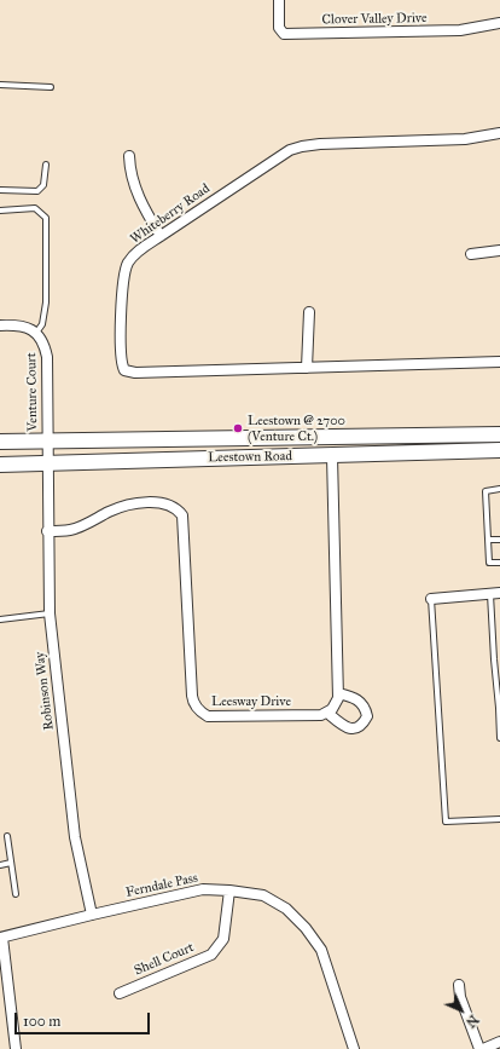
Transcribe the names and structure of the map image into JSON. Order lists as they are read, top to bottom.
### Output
{
  "streets": {
    "main road": ["Leestown Road"],
    "street": [
      "Clover Valley Drive",
      "Whiteberry Road",
      "Venture Court",
      "Robinson Way",
      "Leesway Drive",
      "Ferndale Pass",
      "Shell Court"
    ]
  },
  "crossings": [
    ["Venture Court", "Leestown Road"],
    ["Venture Court", "Robinson Way"],
    ["Leestown Road", "Robinson Way"],
    ["Robinson Way", "Leesway Drive"],
    ["Robinson Way", "Ferndale Pass"],
    ["Ferndale Pass", "Shell Court"]
  ],
  "places": ["Leestown @ 2700 (Venture Ct.)"],
  "scale_bar": "100 m",
  "north": "bottom right"
}
